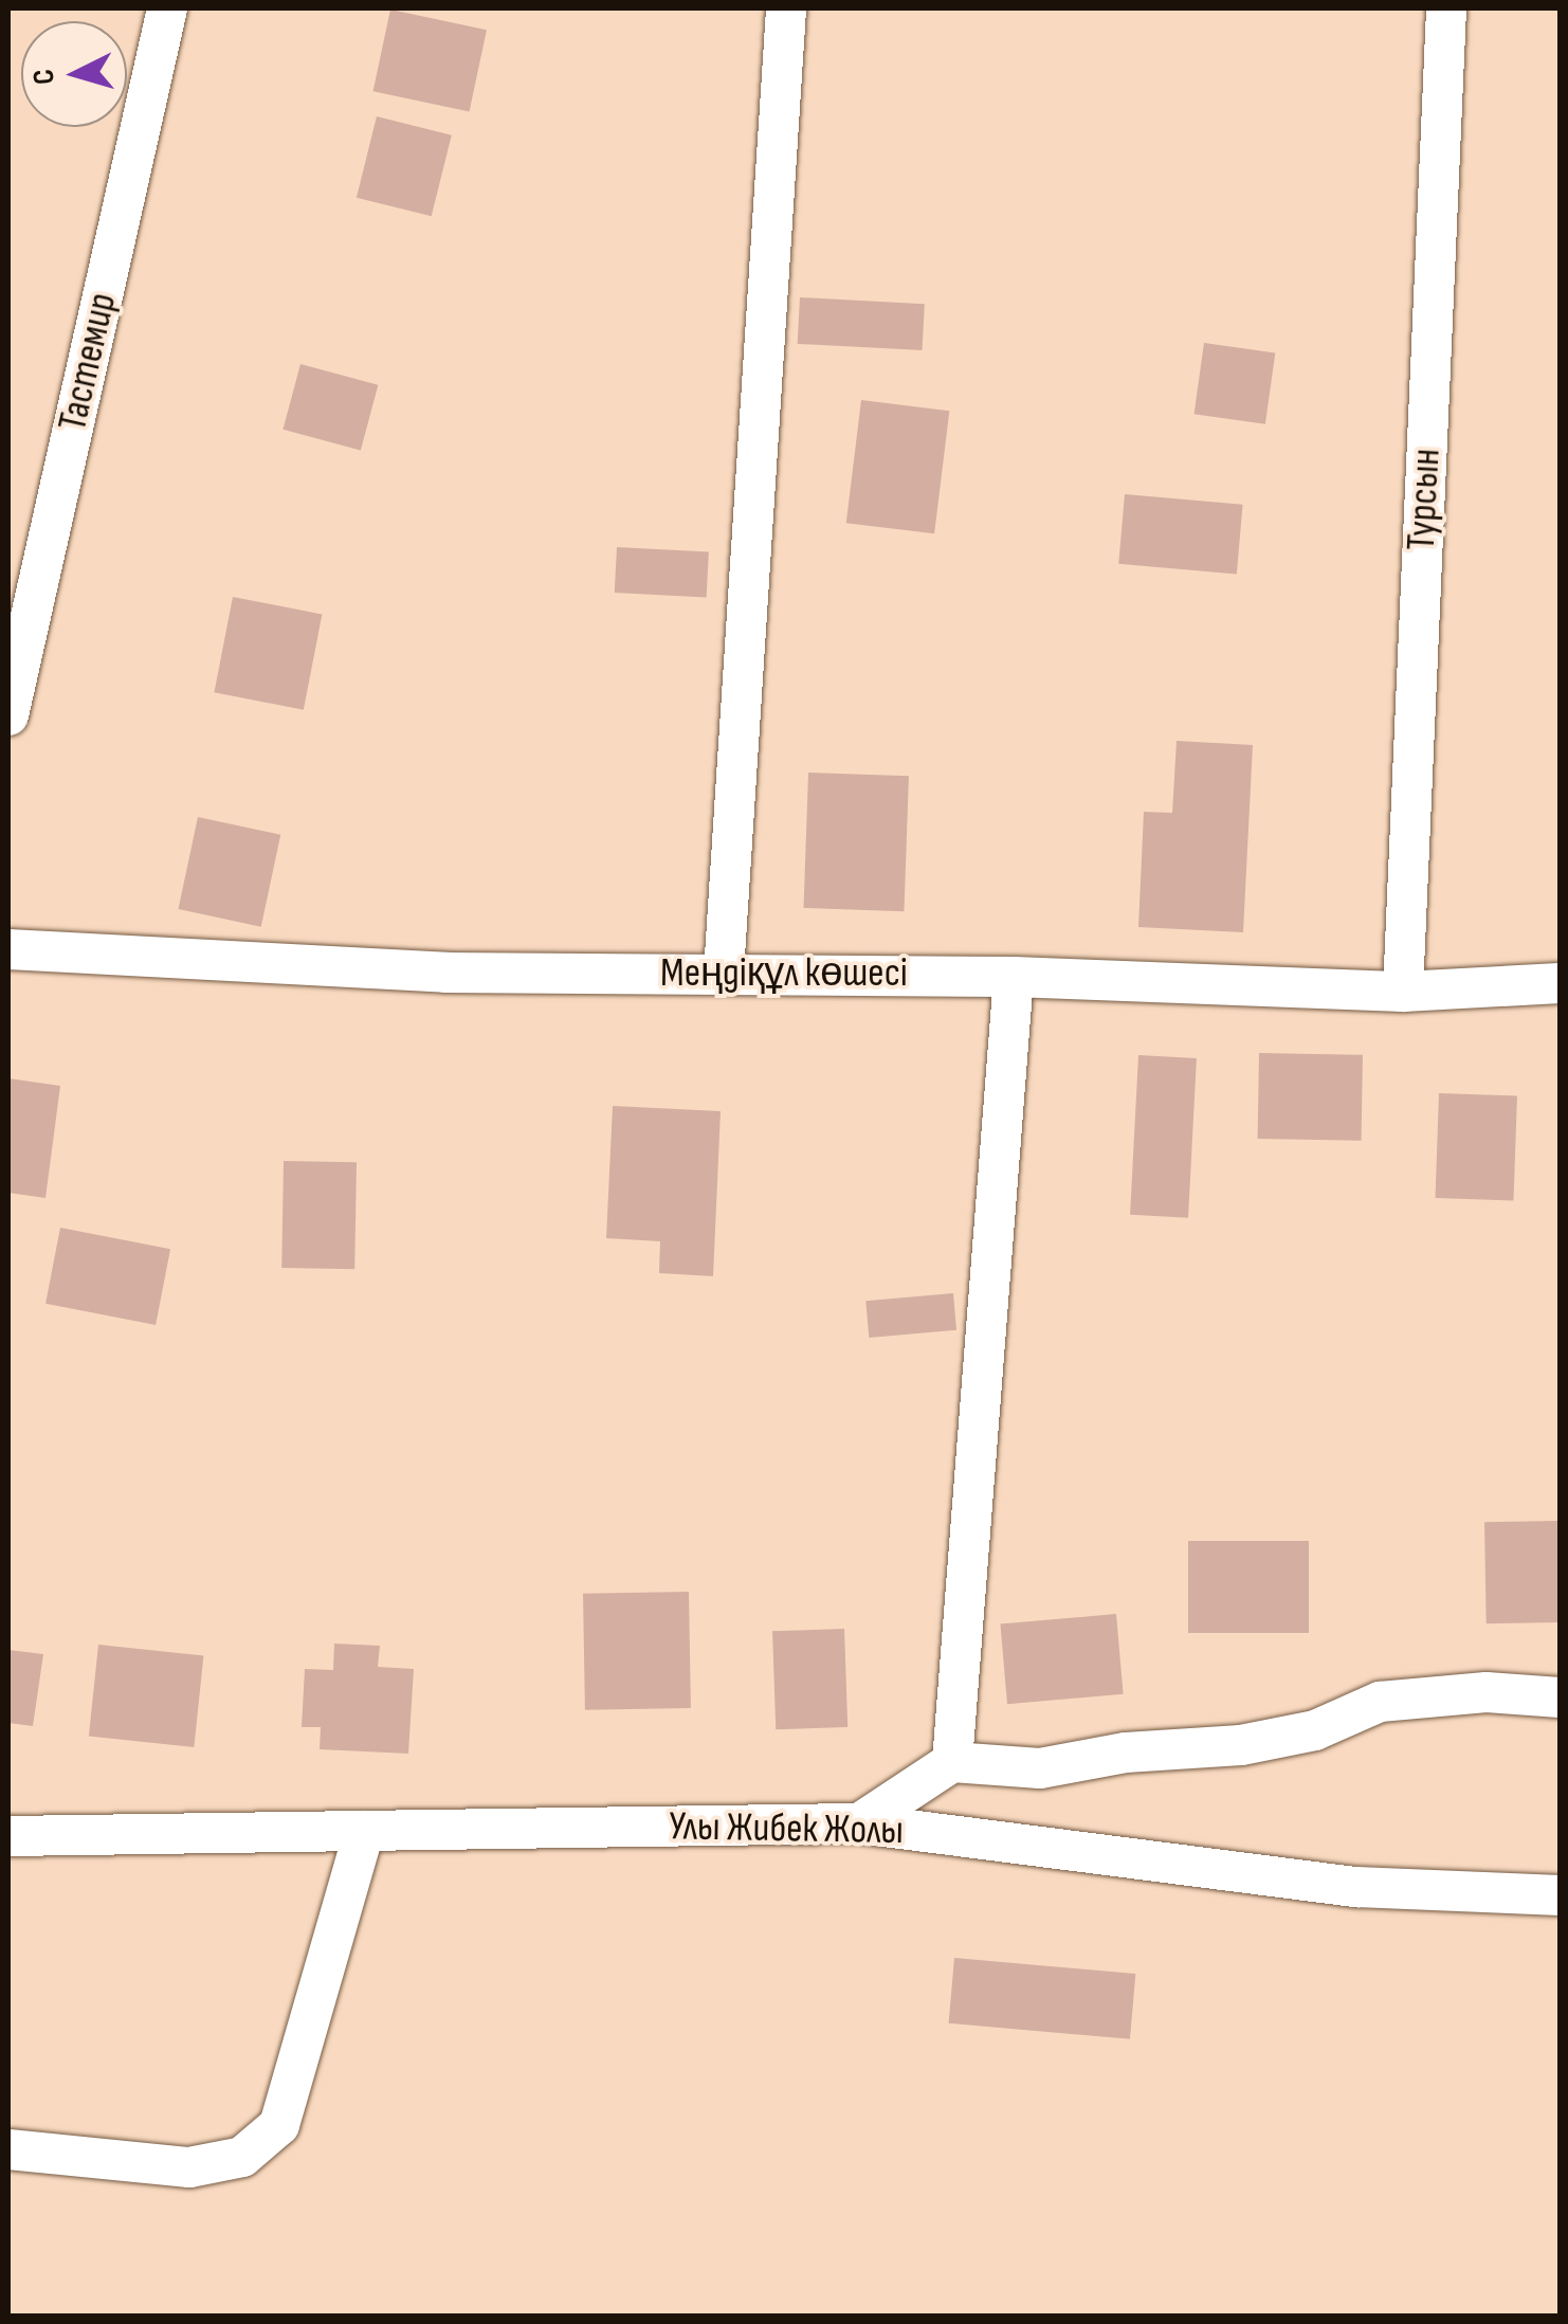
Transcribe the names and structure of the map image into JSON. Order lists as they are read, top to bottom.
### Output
{
  "streets": {
    "street": [
      "Тастемир",
      "Турсын",
      "Меңдіқұл көшесі",
      "Улы Жибек Жолы"
    ]
  },
  "crossings": [
    ["Турсын", "Меңдіқұл көшесі"]
  ],
  "north": "left"
}
